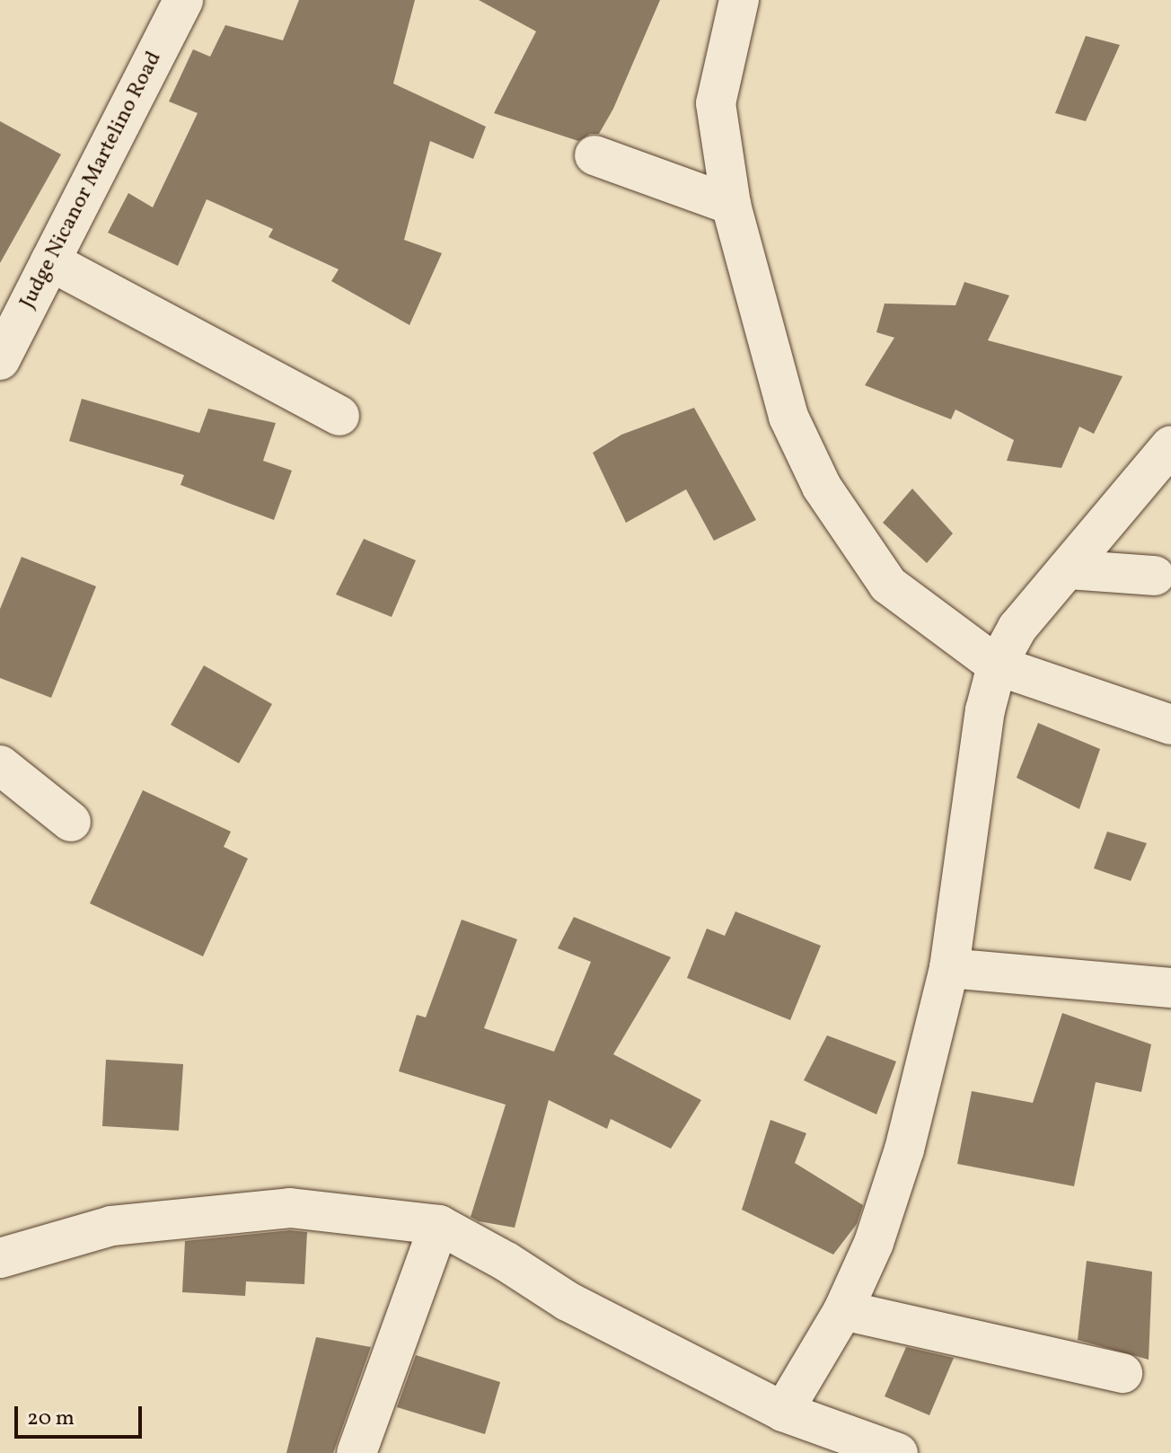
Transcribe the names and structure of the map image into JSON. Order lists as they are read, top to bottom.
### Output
{
  "streets": {
    "street": ["Judge Nicanor Martelino Road"]
  },
  "scale_bar": "20 m"
}
